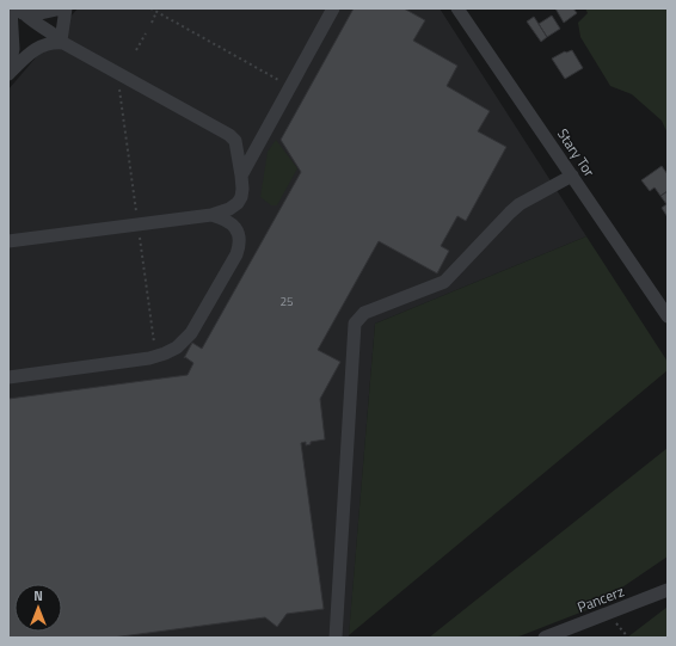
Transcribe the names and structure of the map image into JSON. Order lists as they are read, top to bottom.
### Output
{
  "streets": {
    "street": ["Stary Tor", "Pancerz"]
  },
  "house_numbers": ["25"],
  "north": "top"
}
